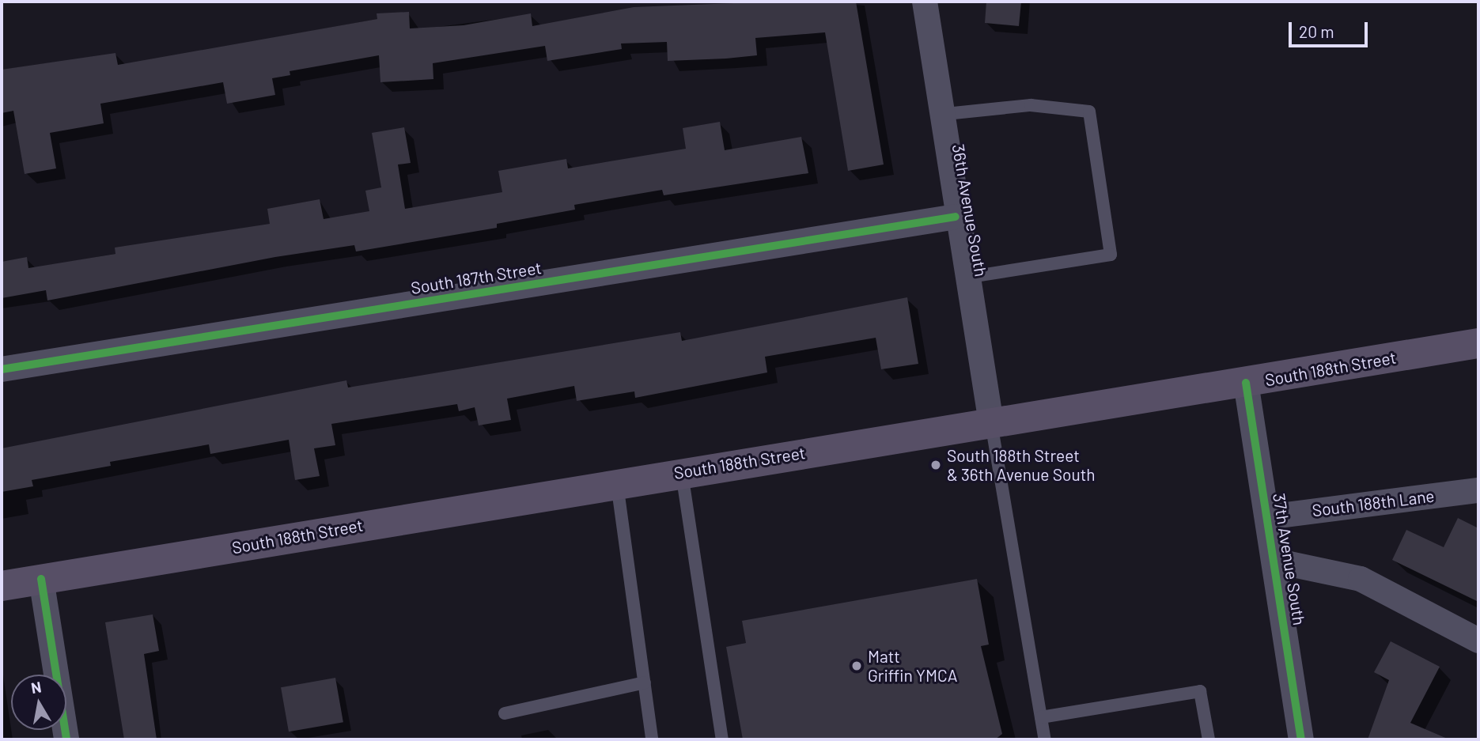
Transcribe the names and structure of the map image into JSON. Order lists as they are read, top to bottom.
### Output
{
  "streets": {
    "main road": ["South 188th Street"],
    "street": [
      "36th Avenue South",
      "South 187th Street",
      "South 188th Lane",
      "37th Avenue South"
    ]
  },
  "crossings": [
    ["36th Avenue South", "South 187th Street"],
    ["36th Avenue South", "South 188th Street"],
    ["South 188th Street", "37th Avenue South"],
    ["South 188th Lane", "37th Avenue South"]
  ],
  "places": ["South 188th Street & 36th Avenue South", "Matt Griffin YMCA"],
  "scale_bar": "20 m",
  "north": "top"
}
